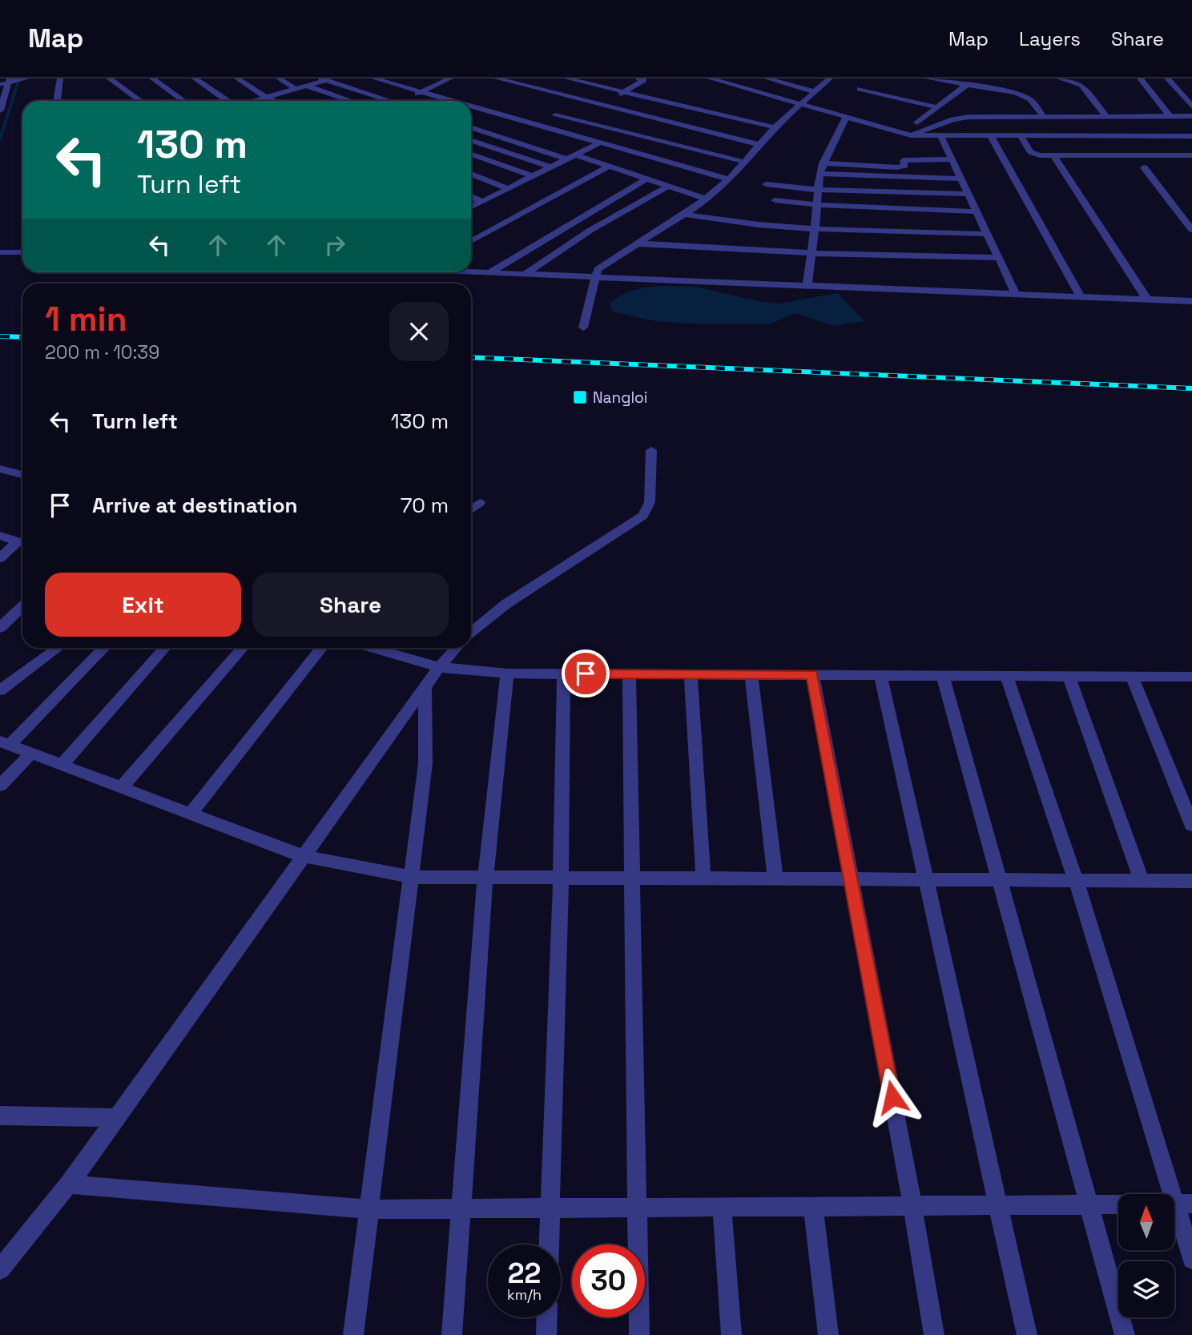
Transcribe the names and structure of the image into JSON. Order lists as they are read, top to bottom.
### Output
{
  "places": {
    "transit": ["Nangloi"]
  },
  "north": "top",
  "page": {
    "header": "Map",
    "nav": ["Map", "Layers", "Share"],
    "turn": ["130 m", "Turn left"],
    "heading": ["1 min", "200 m · 10:39"],
    "list": [
      {
        "name": "Turn left",
        "value": "130 m"
      },
      {
        "name": "Arrive at destination",
        "value": "70 m"
      }
    ],
    "buttons": ["Exit", "Share"],
    "speed": "22 km/h",
    "limit": "30"
  }
}
